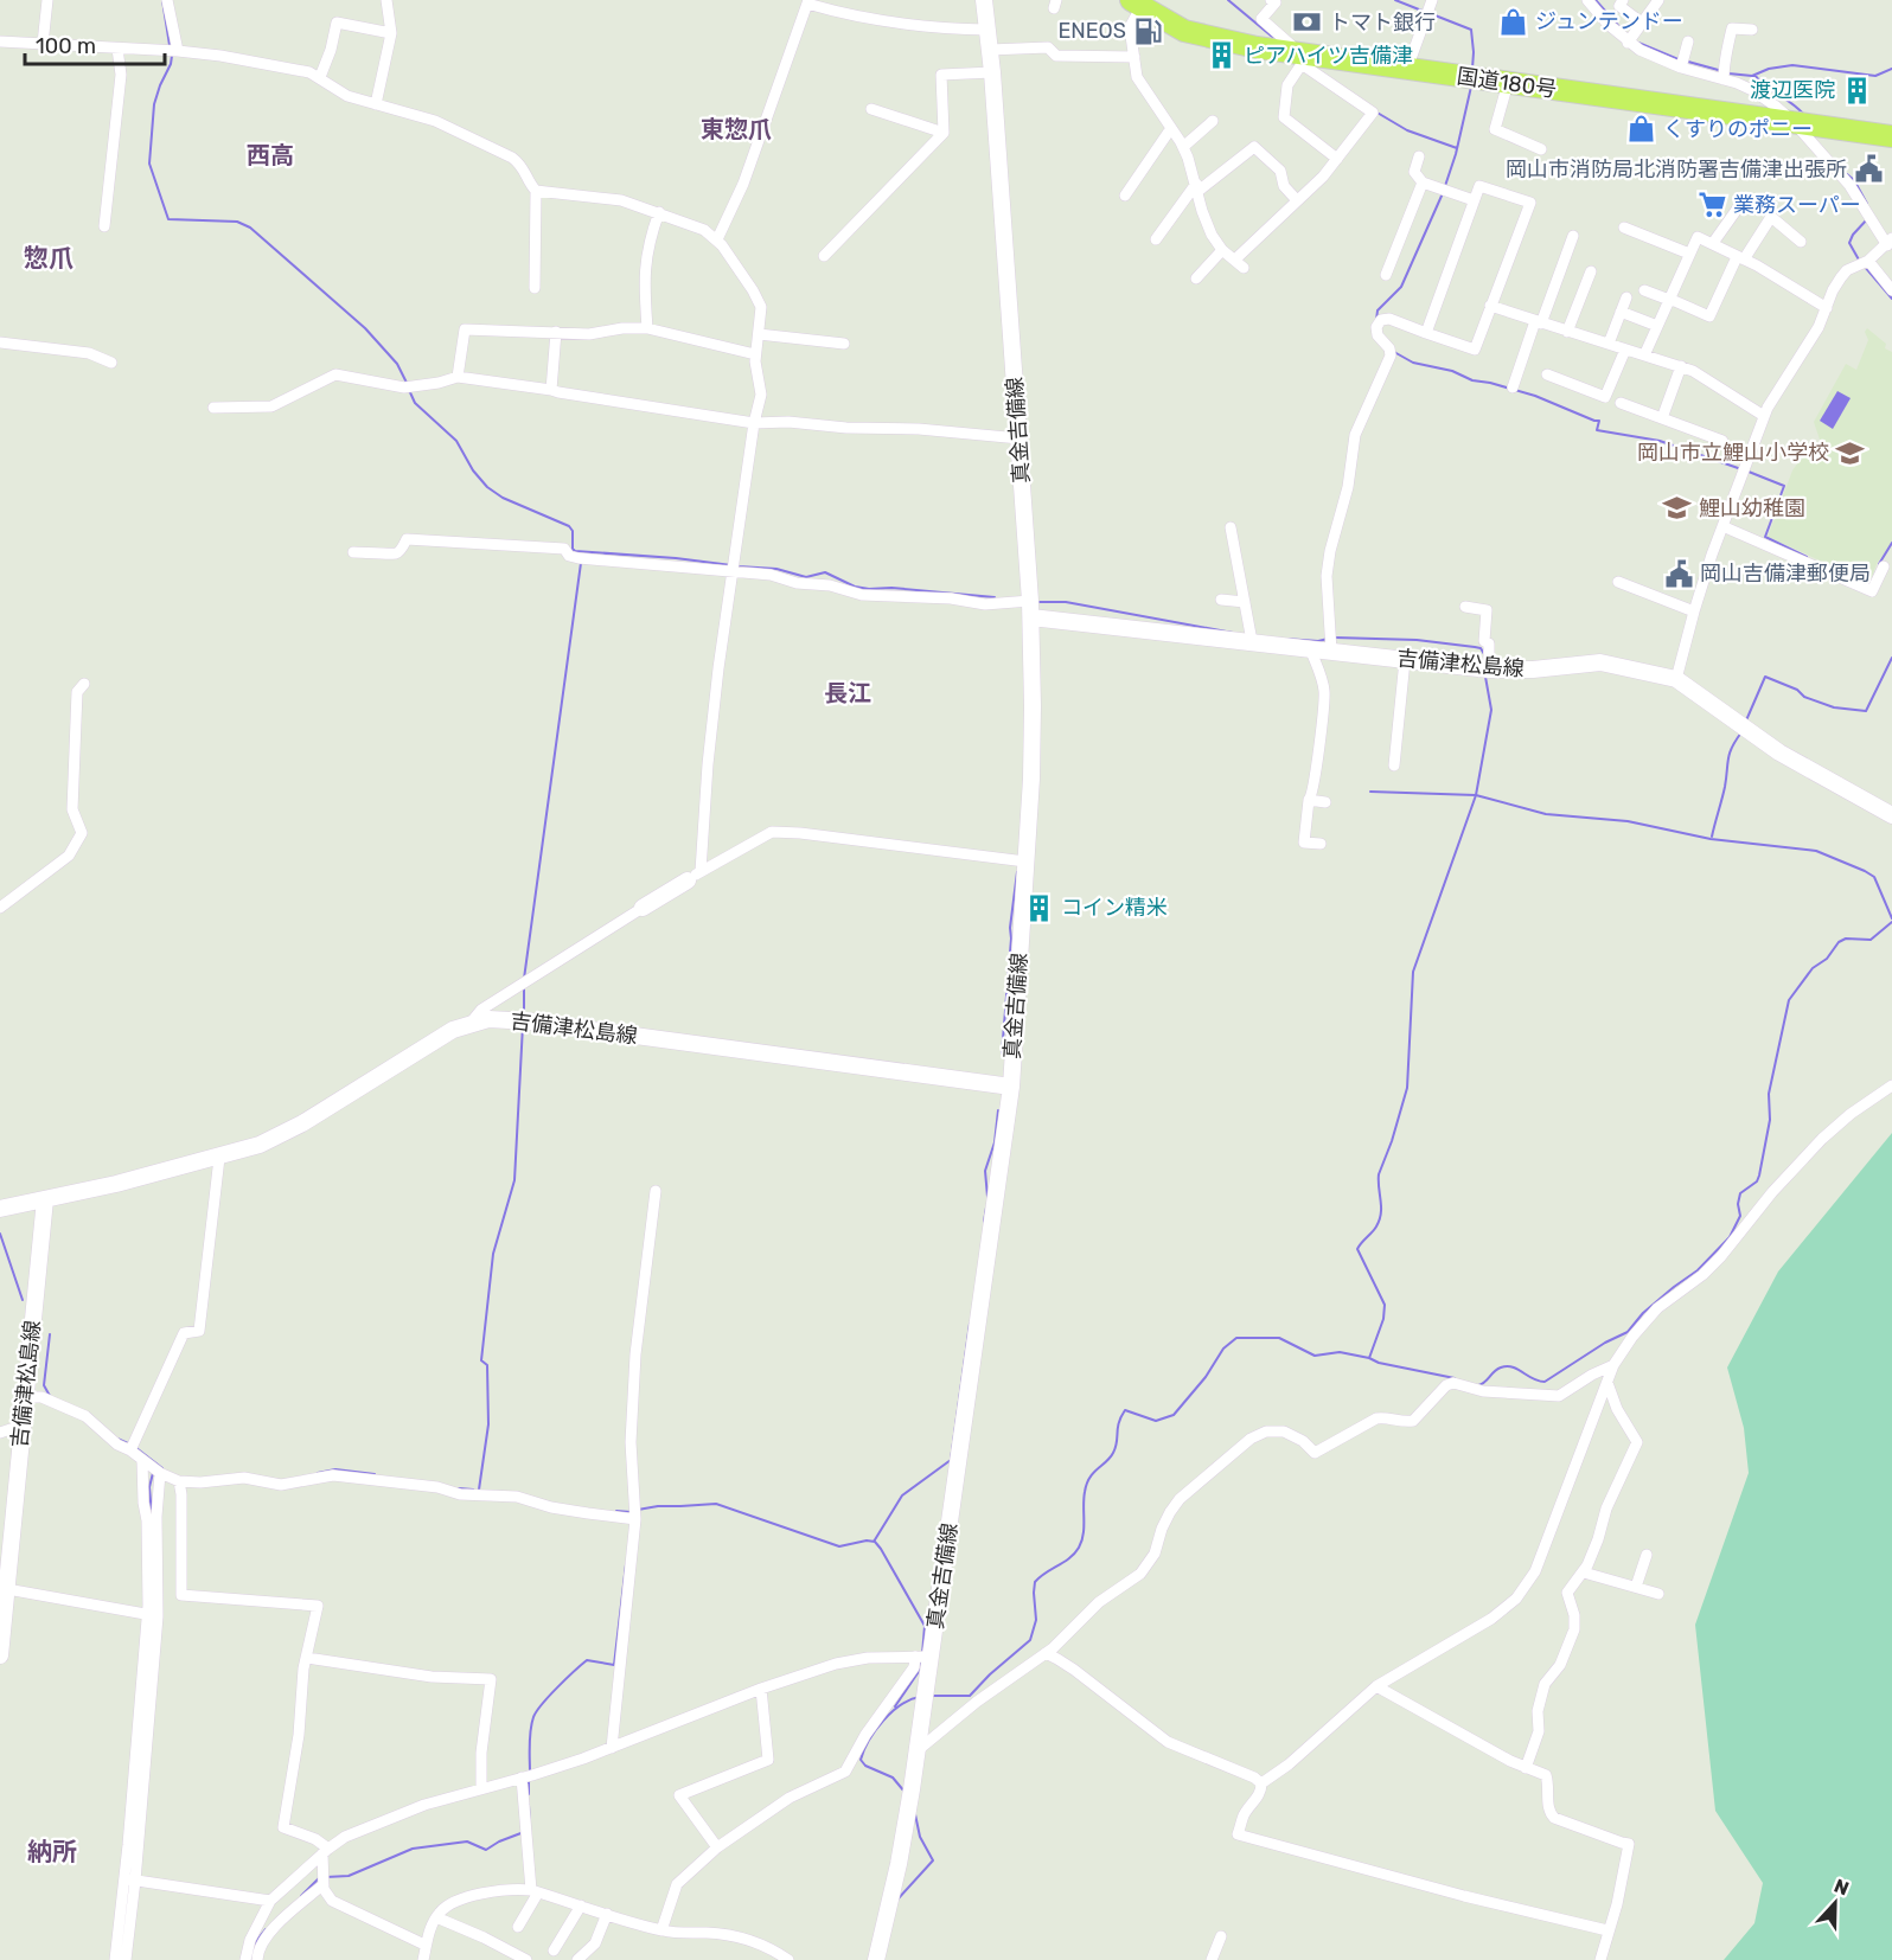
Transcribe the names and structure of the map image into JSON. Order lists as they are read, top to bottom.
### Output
{
  "streets": {
    "highway": ["国道180号"],
    "main road": ["真金吉備線", "吉備津松島線"]
  },
  "crossings": [
    ["真金吉備線", "吉備津松島線"]
  ],
  "districts": [
    "東惣爪",
    "西高",
    "惣爪",
    "長江",
    "納所"
  ],
  "places": {
    "shop": ["ジュンテンドー", "くすりのポニー"],
    "bank": ["トマト銀行"],
    "fuel station": ["ENEOS"],
    "building": ["ピアハイツ吉備津", "渡辺医院", "コイン精米"],
    "public building": ["岡山市消防局北消防署吉備津出張所", "岡山吉備津郵便局"],
    "supermarket": ["業務スーパー"],
    "school or university": ["岡山市立鯉山小学校", "鯉山幼稚園"]
  },
  "scale_bar": "100 m",
  "north": "top"
}
